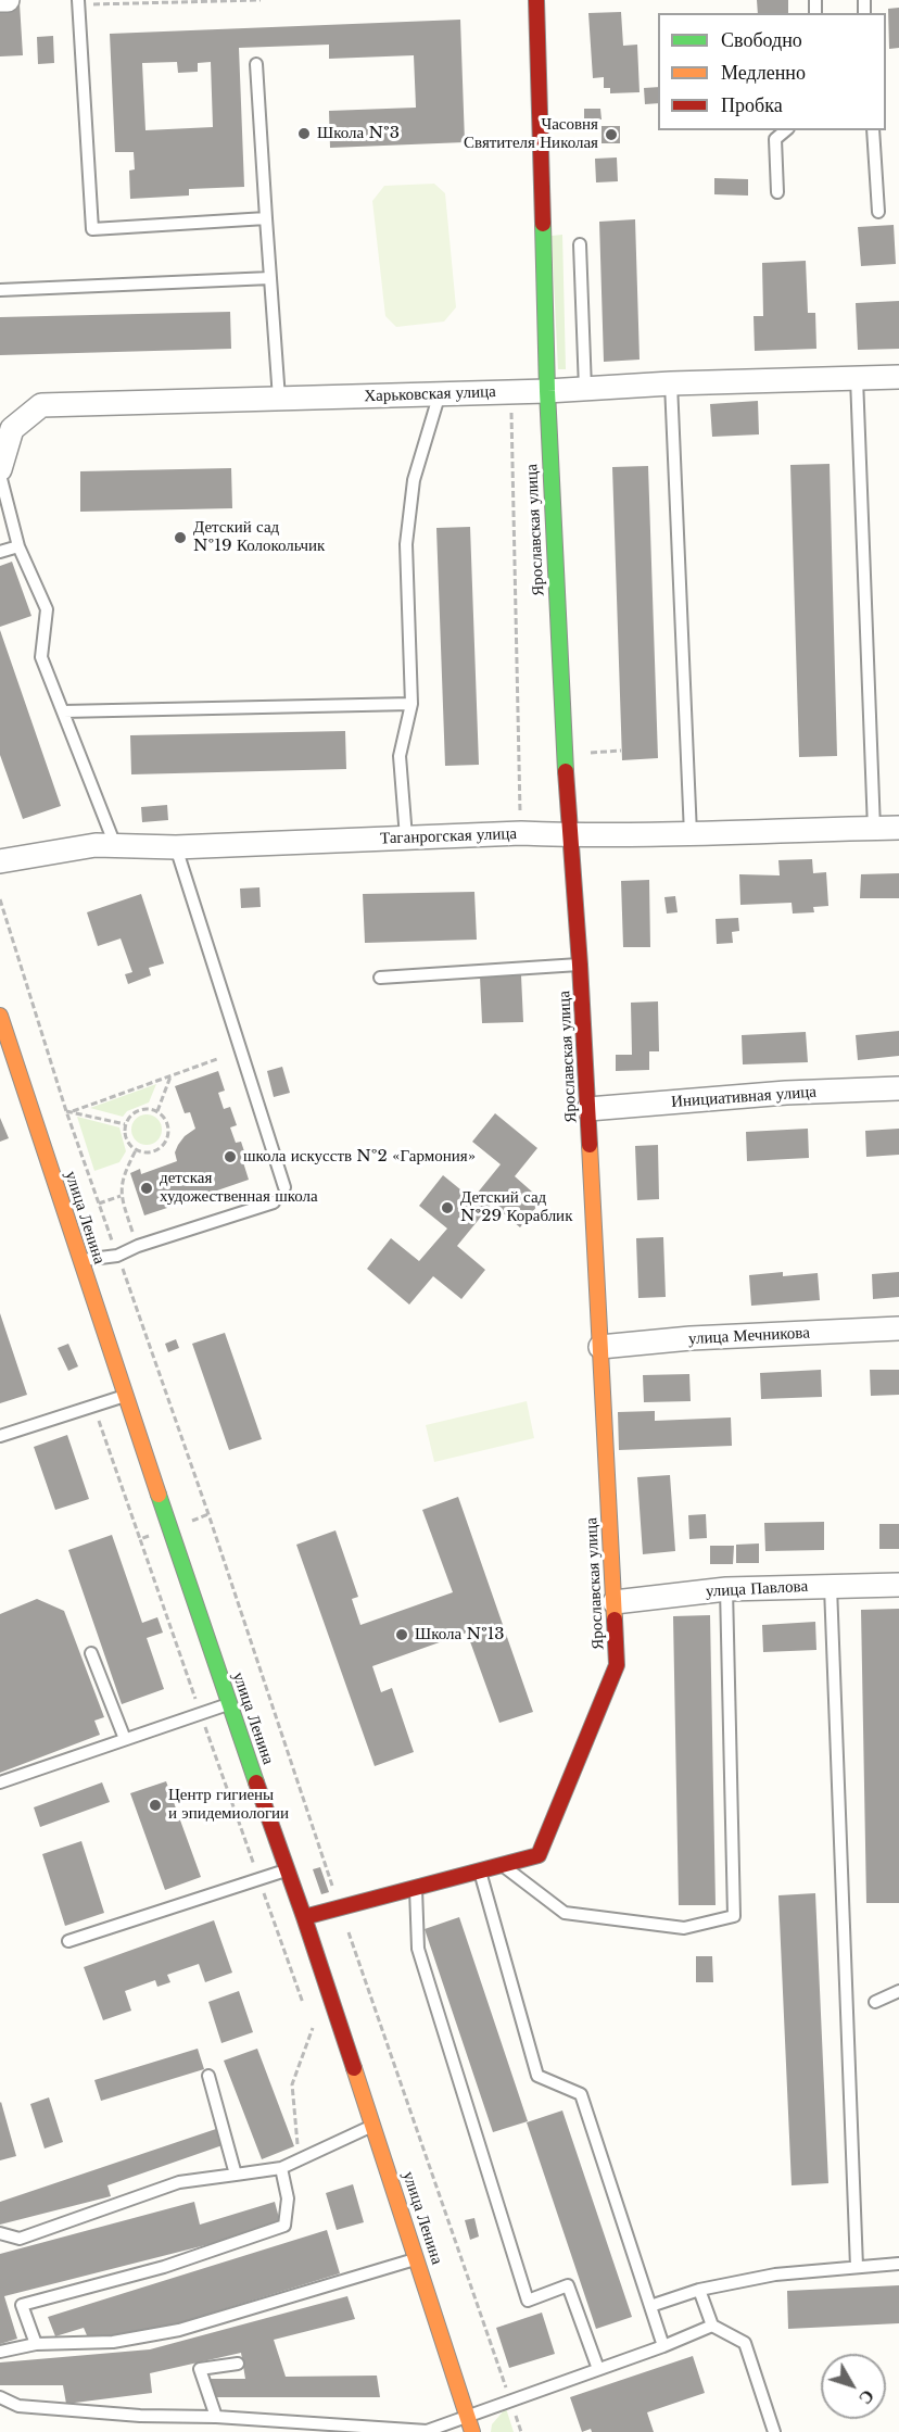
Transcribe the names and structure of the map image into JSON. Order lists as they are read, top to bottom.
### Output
{
  "streets": {
    "street": [
      "Харьковская улица",
      "Ярославская улица",
      "Таганрогская улица",
      "Инициативная улица",
      "улица Ленина",
      "улица Мечникова",
      "улица Павлова"
    ]
  },
  "crossings": [
    ["Харьковская улица", "Ярославская улица"],
    ["Ярославская улица", "Таганрогская улица"],
    ["Ярославская улица", "Инициативная улица"],
    ["Ярославская улица", "улица Ленина"],
    ["Ярославская улица", "улица Мечникова"],
    ["Ярославская улица", "улица Павлова"]
  ],
  "places": [
    "Школа №3",
    "Часовня Святителя Николая",
    "Детский сад №19 Колокольчик",
    "школа искусств №2 «Гармония»",
    "детская художественная школа",
    "Детский сад №29 Кораблик",
    "Школа №13",
    "Центр гигиены и эпидемиологии"
  ],
  "legend": ["Свободно", "Медленно", "Пробка"],
  "north": "bottom right"
}
